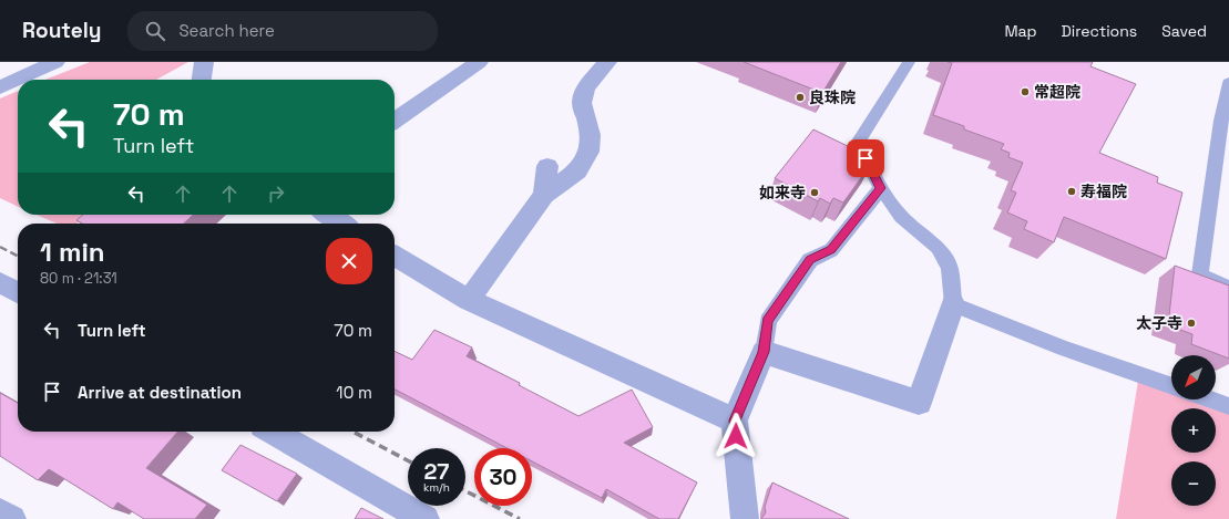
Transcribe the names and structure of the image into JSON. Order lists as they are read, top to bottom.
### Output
{
  "places": [
    "常超院",
    "良珠院",
    "寿福院",
    "如来寺",
    "太子寺"
  ],
  "north": "bottom left",
  "page": {
    "header": "Routely",
    "search": "Search here",
    "nav": ["Map", "Directions", "Saved"],
    "turn": ["70 m", "Turn left"],
    "heading": ["1 min", "80 m · 21:31"],
    "list": [
      {
        "name": "Turn left",
        "value": "70 m"
      },
      {
        "name": "Arrive at destination",
        "value": "10 m"
      }
    ],
    "map_buttons": ["+", "−"],
    "speed": "27 km/h",
    "limit": "30"
  }
}
